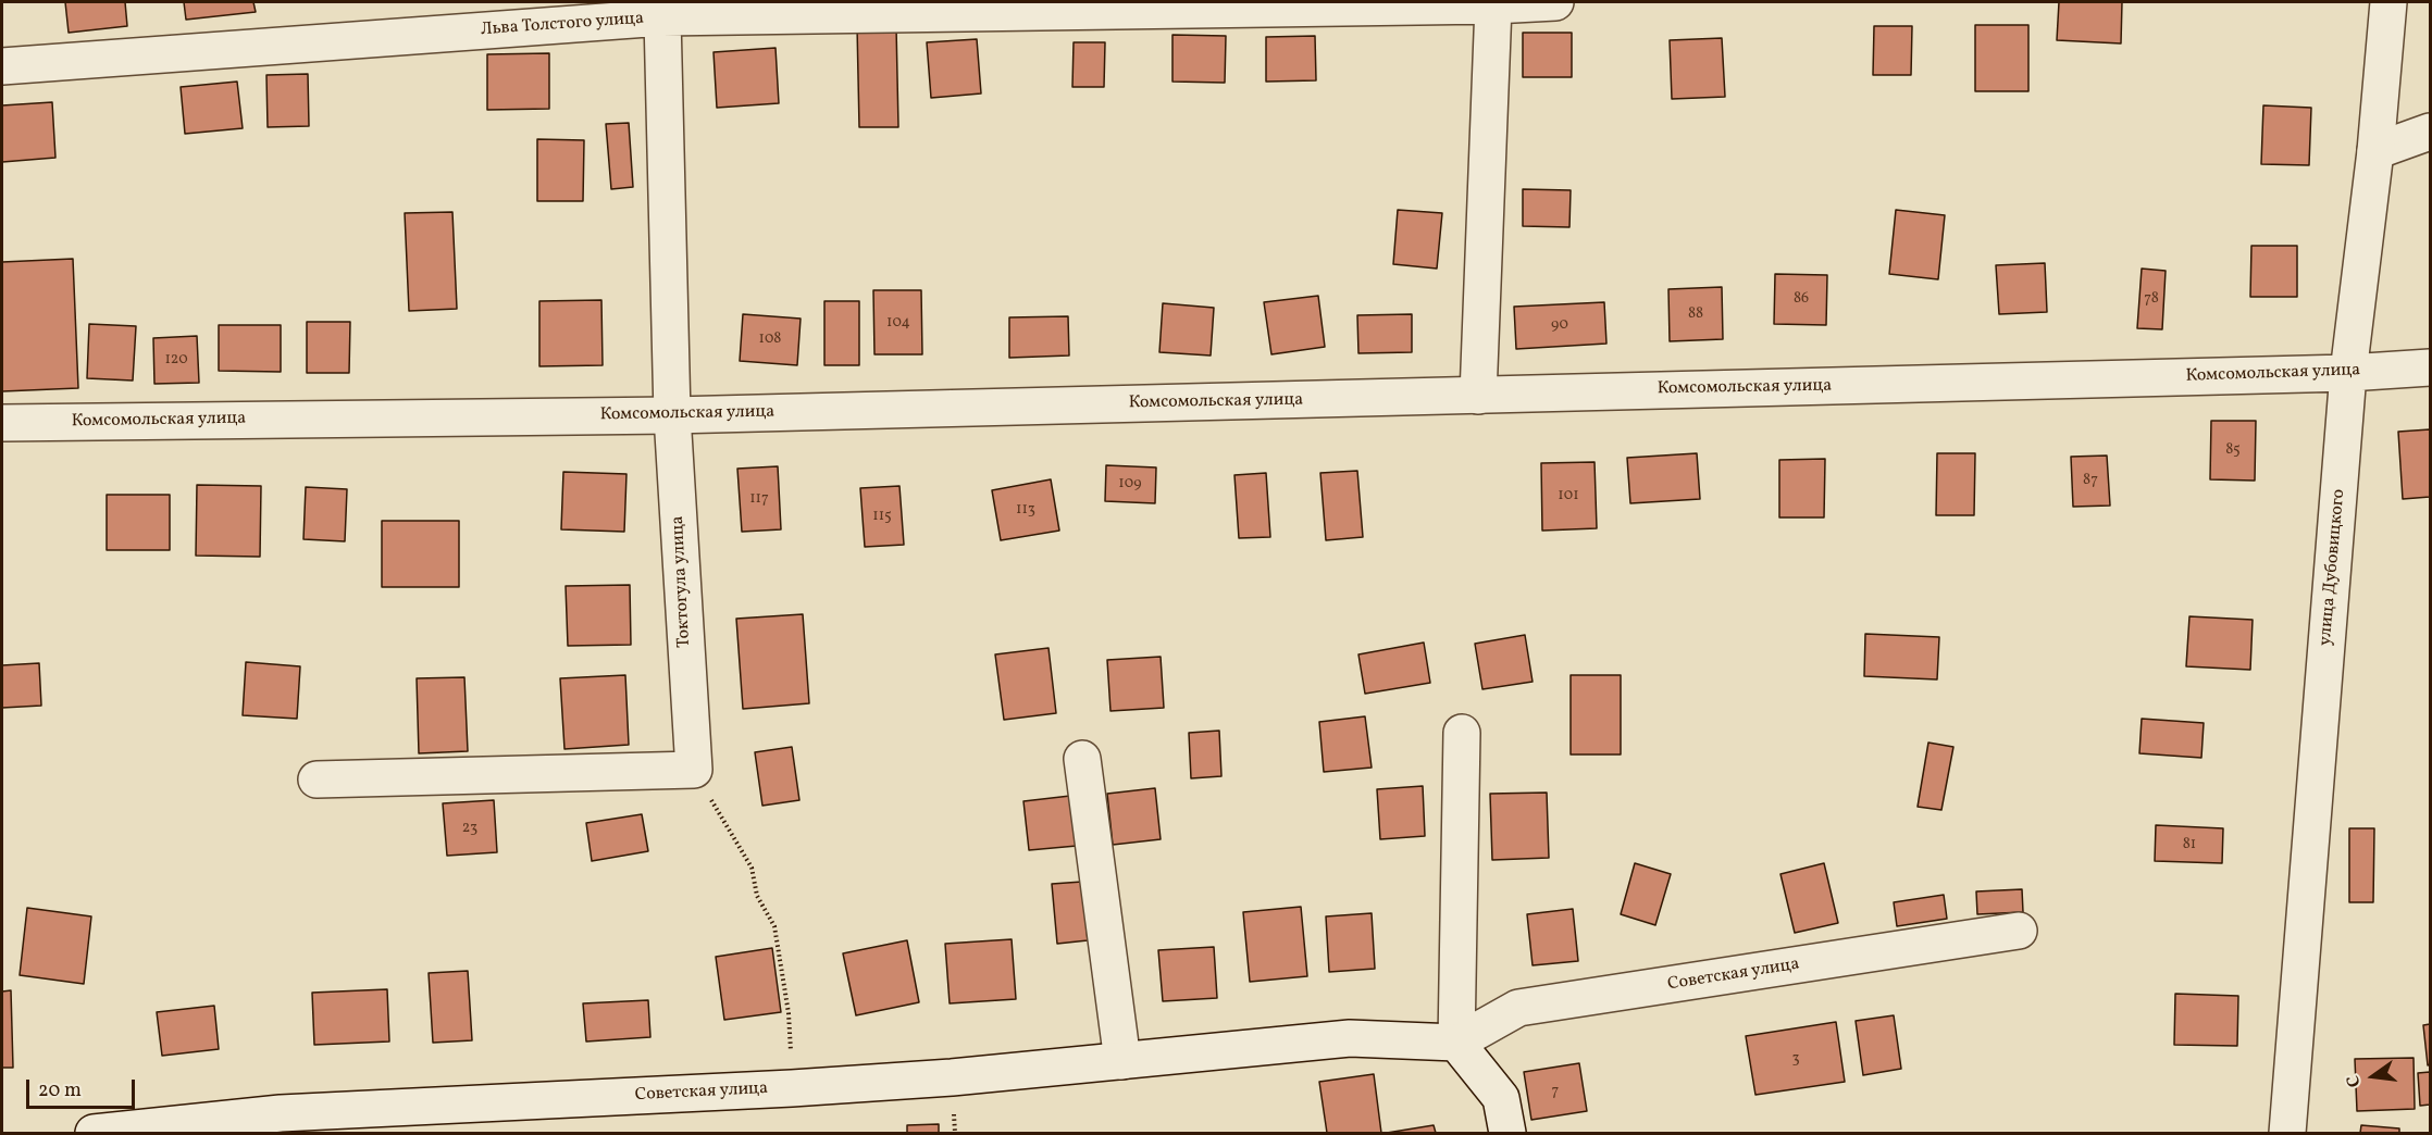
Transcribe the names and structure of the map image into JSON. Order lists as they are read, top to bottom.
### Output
{
  "streets": {
    "street": [
      "Льва Толстого улица",
      "Комсомольская улица",
      "улица Дубовицкого",
      "Токтогула улица",
      "Советская улица"
    ]
  },
  "crossings": [
    ["Льва Толстого улица", "Токтогула улица"],
    ["Комсомольская улица", "улица Дубовицкого"],
    ["Комсомольская улица", "Токтогула улица"]
  ],
  "house_numbers": [
    "86",
    "78",
    "88",
    "104",
    "90",
    "108",
    "120",
    "85",
    "87",
    "109",
    "101",
    "117",
    "113",
    "115",
    "23",
    "81",
    "3",
    "7"
  ],
  "scale_bar": "20 m",
  "north": "left"
}
